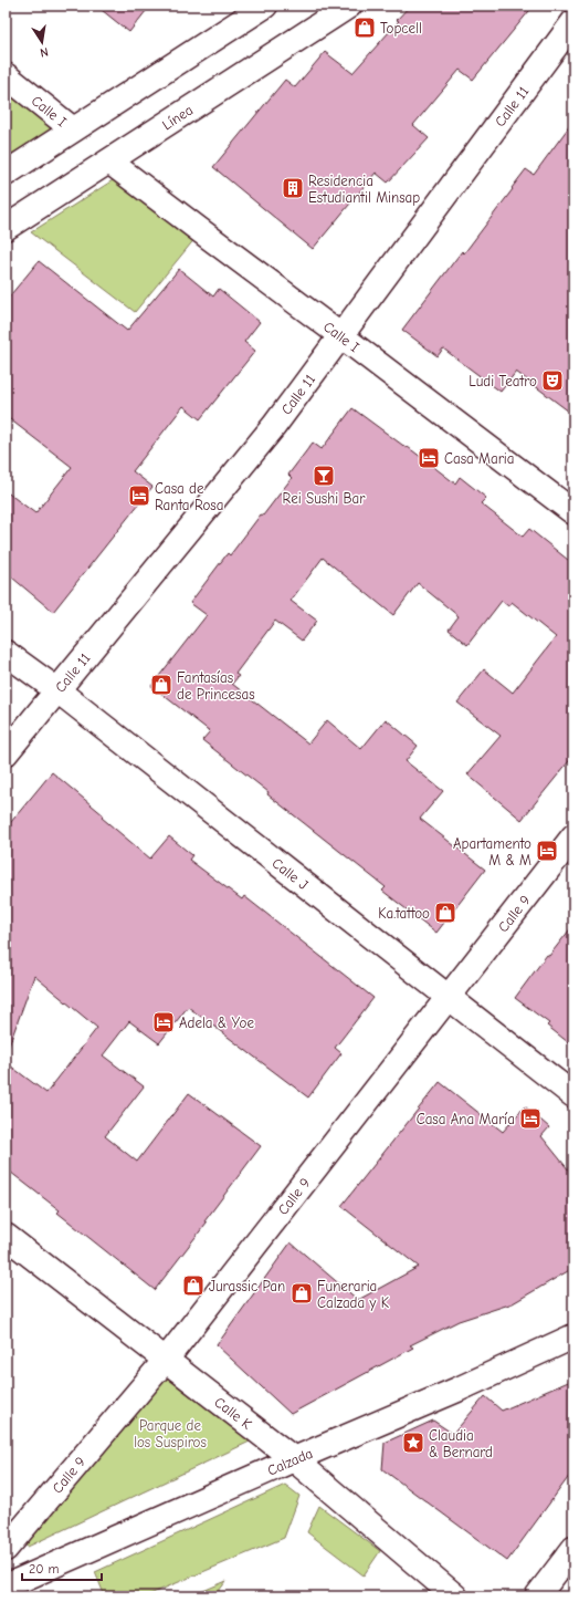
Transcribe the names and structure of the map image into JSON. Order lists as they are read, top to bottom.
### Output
{
  "streets": {
    "street": [
      "Calle 11",
      "Calle I",
      "Línea",
      "Calle J",
      "Calle 9",
      "Calle K",
      "Calzada"
    ]
  },
  "crossings": [
    ["Calle 11", "Calle I"],
    ["Calle 11", "Calle J"],
    ["Calle I", "Línea"],
    ["Calle J", "Calle 9"],
    ["Calle 9", "Calle K"],
    ["Calle K", "Calzada"]
  ],
  "parks": ["Parque de los Suspiros"],
  "places": {
    "shop": [
      "Topcell",
      "Fantasías de Princesas",
      "Ka.tattoo",
      "Jurassic Pan",
      "Funeraria Calzada y K"
    ],
    "building": ["Residencia Estudiantil Minsap"],
    "theatre": ["Ludi Teatro"],
    "hotel": [
      "Casa Maria",
      "Casa de Ranta Rosa",
      "Apartamento M & M",
      "Adela & Yoe",
      "Casa Ana María"
    ],
    "bar": ["Rei Sushi Bar"],
    "place": ["Claudia & Bernard"]
  },
  "scale_bar": "20 m",
  "north": "bottom"
}
